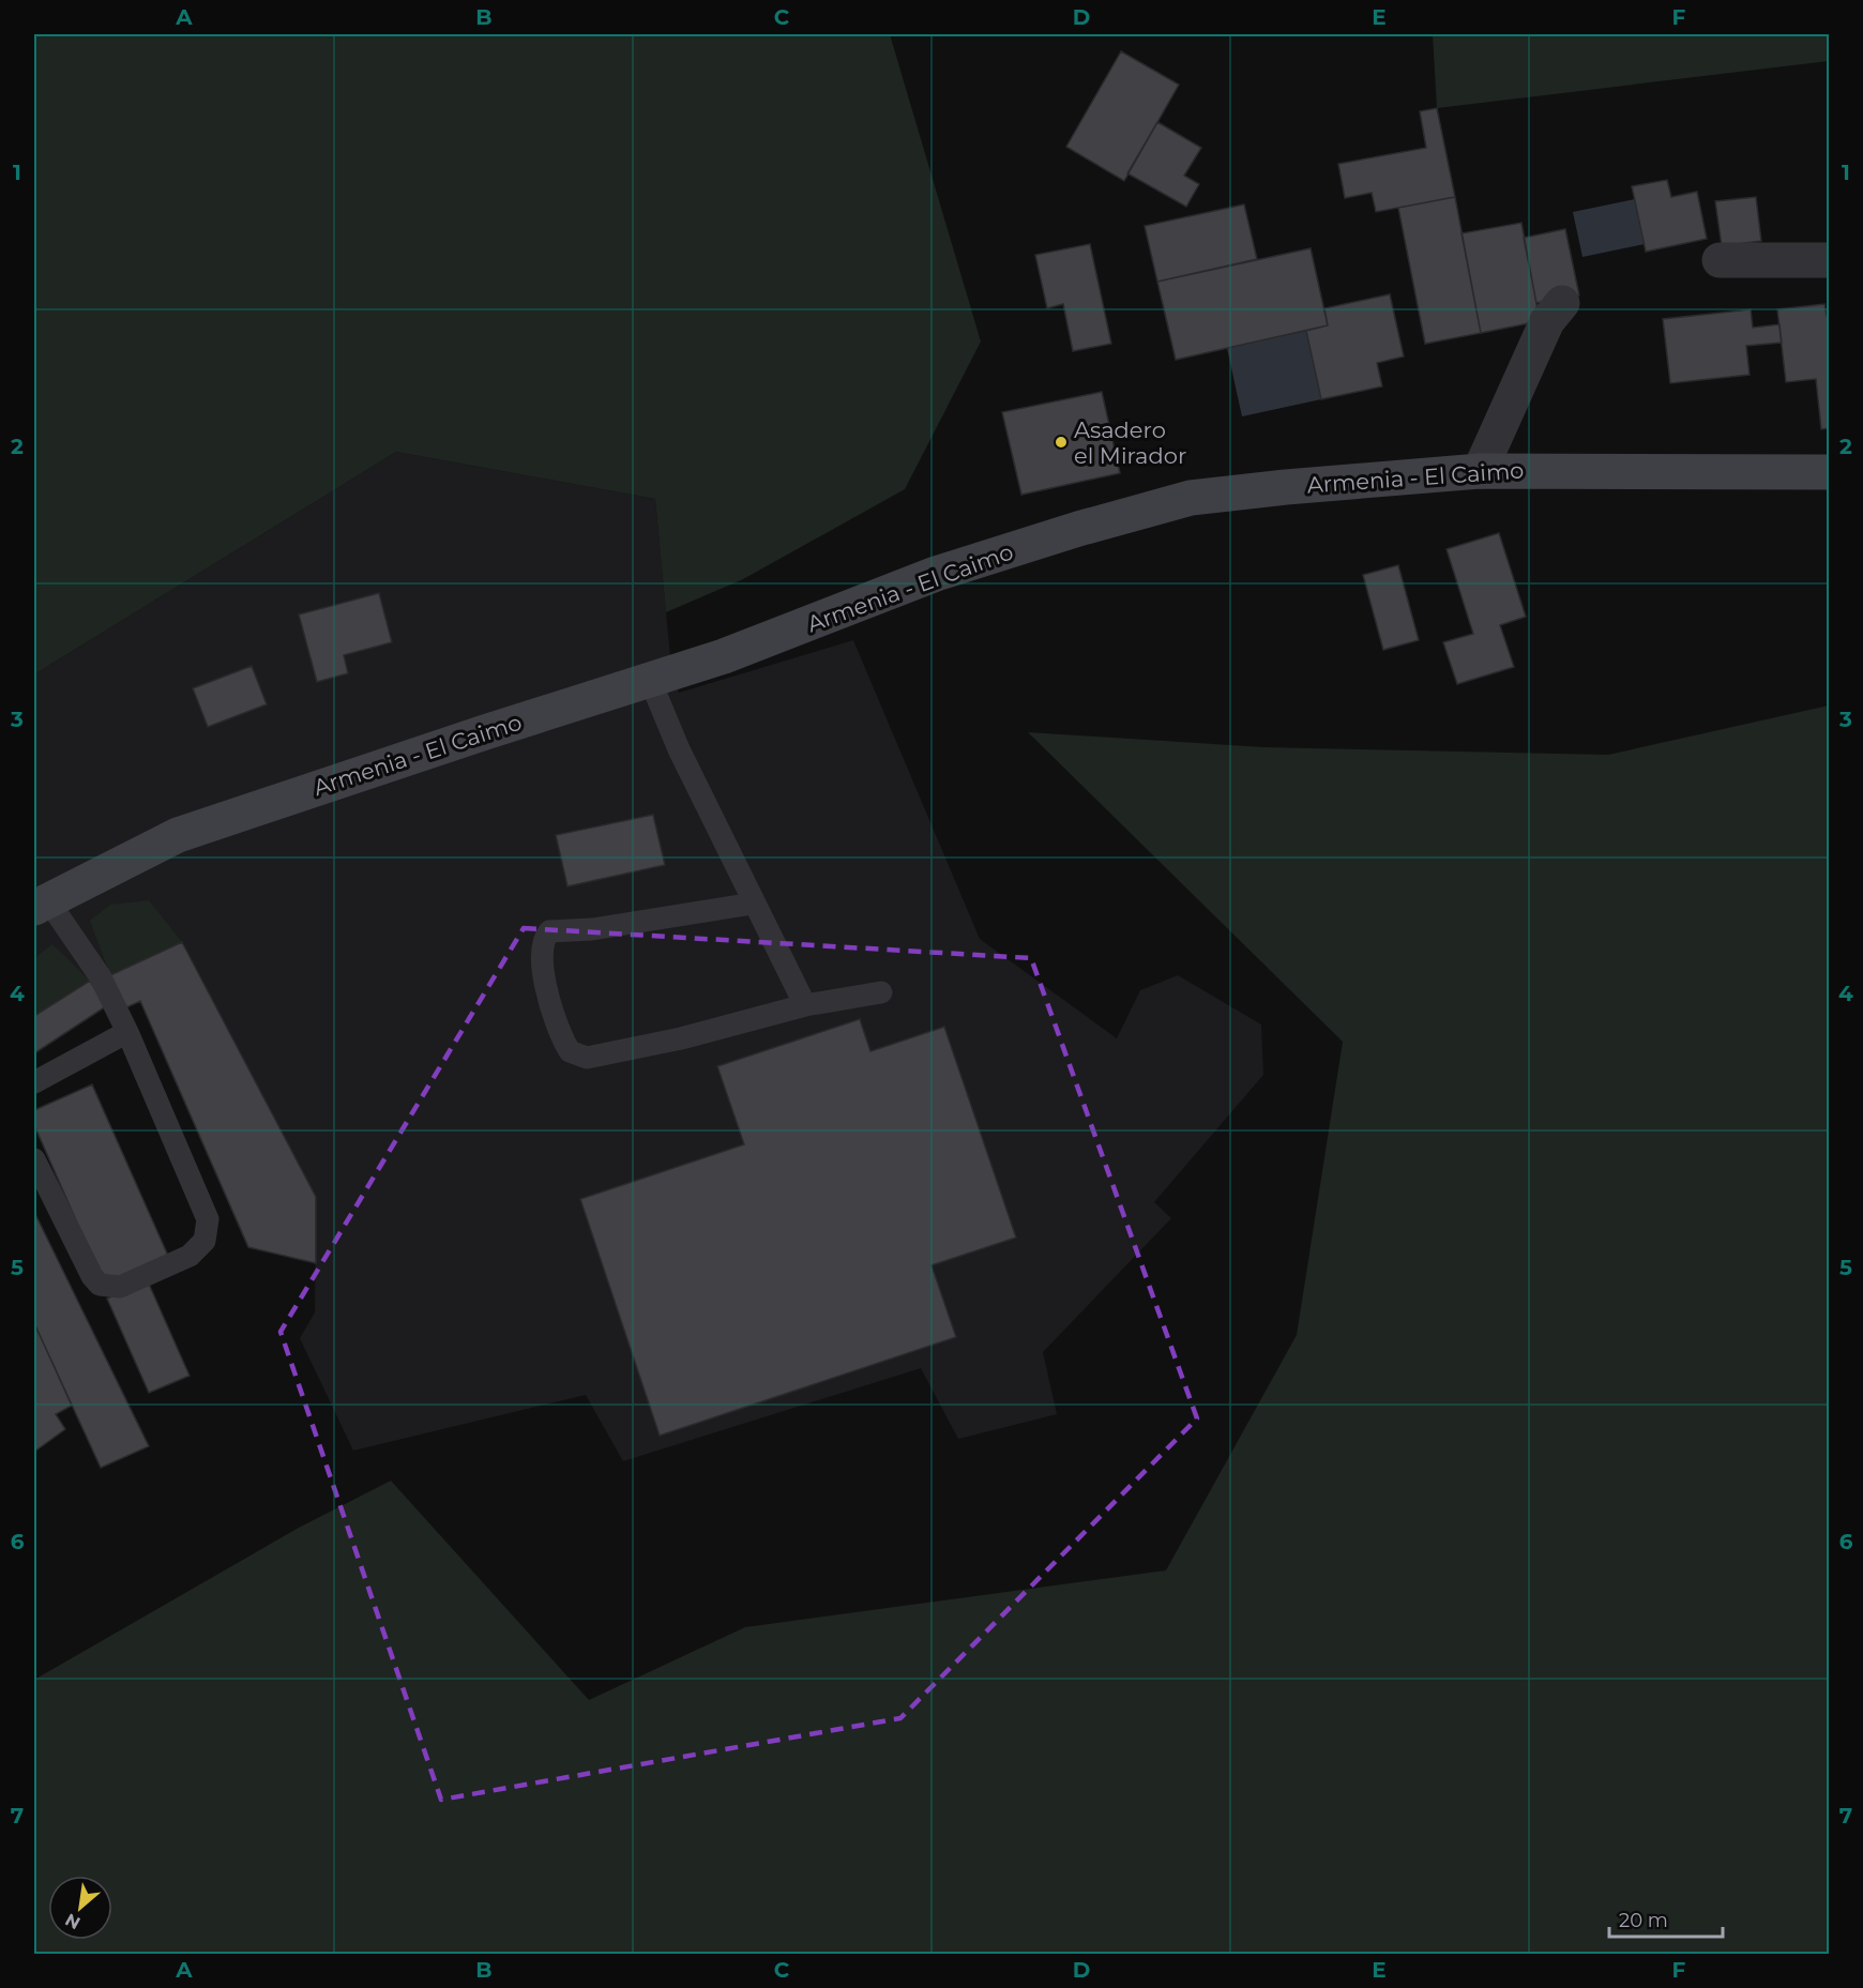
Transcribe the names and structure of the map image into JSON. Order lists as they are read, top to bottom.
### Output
{
  "streets": {
    "main road": ["Armenia - El Caimo"]
  },
  "places": ["Asadero el Mirador"],
  "scale_bar": "20 m",
  "north": "bottom left",
  "grid": {
    "columns": [
      "A",
      "B",
      "C",
      "D",
      "E",
      "F"
    ],
    "rows": [
      "1",
      "2",
      "3",
      "4",
      "5",
      "6",
      "7"
    ]
  }
}
